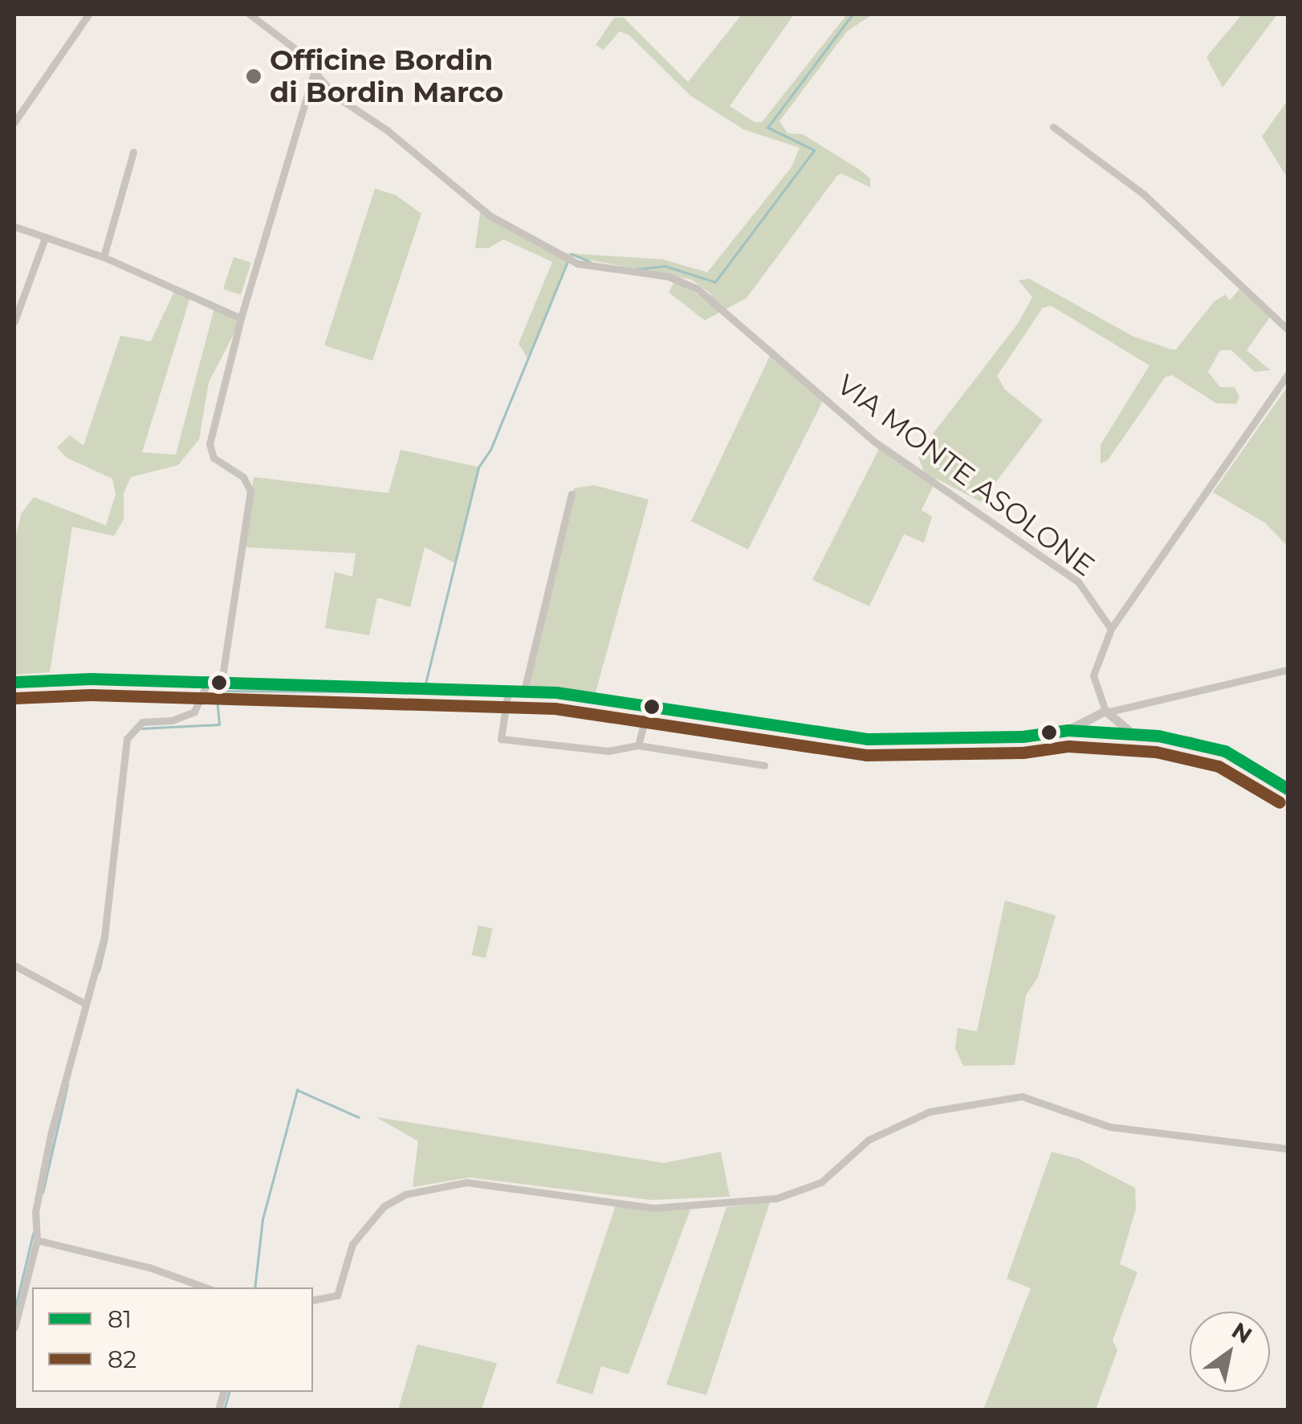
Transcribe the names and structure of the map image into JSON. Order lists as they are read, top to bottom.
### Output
{
  "streets": {
    "street": ["VIA MONTE ASOLONE"]
  },
  "places": ["Officine Bordin di Bordin Marco"],
  "lines": ["transit line 81", "transit line 82"],
  "legend": ["81", "82"],
  "north": "top right"
}
